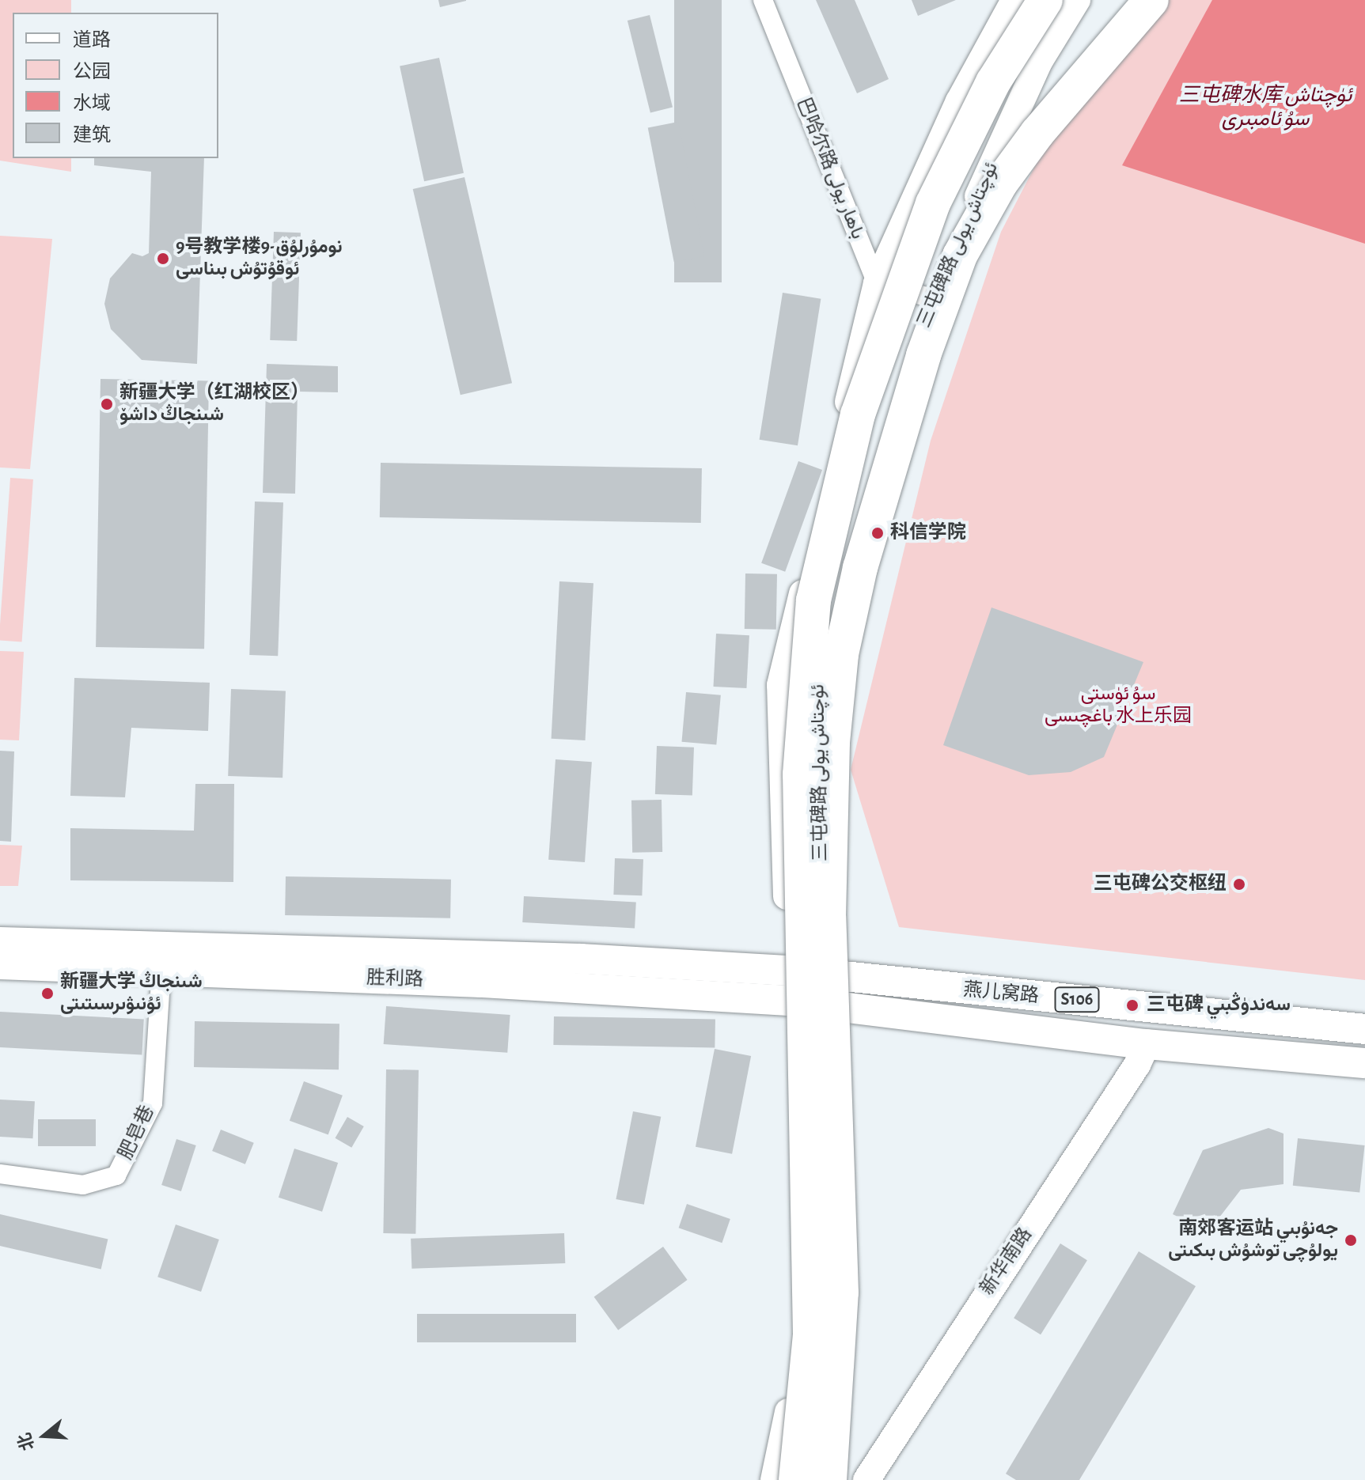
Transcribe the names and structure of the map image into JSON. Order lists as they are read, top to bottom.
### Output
{
  "streets": {
    "main road": [
      "三屯碑路 ئۈچتاش يولى",
      "胜利路",
      "燕儿窝路",
      "S106",
      "新华南路"
    ],
    "street": ["巴哈尔路 باھار يولى", "肥皂巷"]
  },
  "crossings": [
    ["巴哈尔路 باھار يولى", "三屯碑路 ئۈچتاش يولى"],
    ["三屯碑路 ئۈچتاش يولى", "胜利路"],
    ["三屯碑路 ئۈچتاش يولى", "燕儿窝路"],
    ["胜利路", "燕儿窝路"],
    ["胜利路", "肥皂巷"],
    ["燕儿窝路", "新华南路"]
  ],
  "water": ["三屯碑水库 ئۈچتاش سۇ ئامبىرى"],
  "parks": ["سۇ ئۈستى باغچىسى 水上乐园"],
  "places": [
    "9号教学楼9-نومۇرلۇق ئوقۇتۇش بىناسى",
    "新疆大学（红湖校区） شىنجاڭ داشۆ",
    "科信学院",
    "三屯碑公交枢纽",
    "新疆大学 شىنجاڭ ئۇنىۋىرسىتىتى",
    "三屯碑 سەندۈڭبىي",
    "南郊客运站 جەنۇبىي يولۇچى توشۇش بىكىتى"
  ],
  "legend": [
    "道路",
    "公园",
    "水域",
    "建筑"
  ],
  "north": "left"
}
